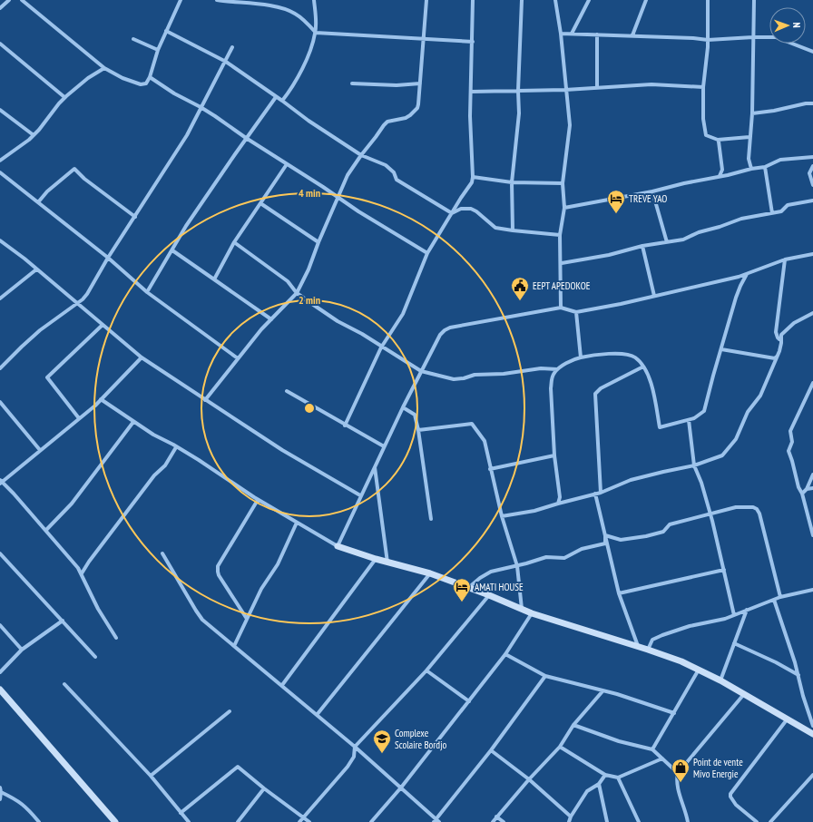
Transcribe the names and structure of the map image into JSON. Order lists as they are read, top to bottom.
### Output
{
  "places": {
    "hotel": ["TREVE YAO", "AMATI HOUSE"],
    "public building": ["EEPT APEDOKOE"],
    "school or university": ["Complexe Scolaire Bordjo"],
    "shop": ["Point de vente Mivo Energie"]
  },
  "north": "right",
  "rings": ["4 min", "2 min"]
}
